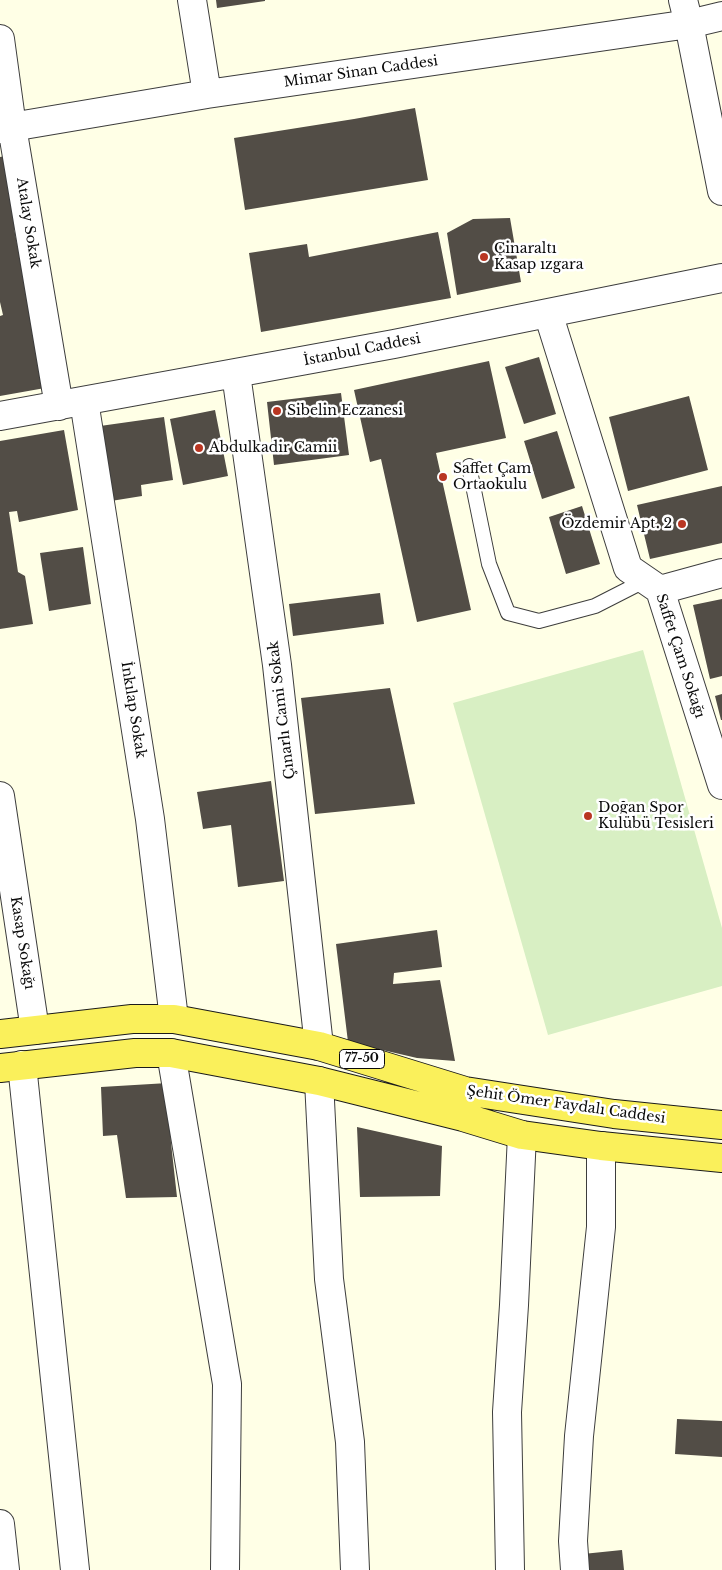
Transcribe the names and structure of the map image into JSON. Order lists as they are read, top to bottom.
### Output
{
  "streets": {
    "main road": ["77-50", "Şehit Ömer Faydalı Caddesi"],
    "street": [
      "Mimar Sinan Caddesi",
      "Atalay Sokak",
      "İstanbul Caddesi",
      "Saffet Çam Sokağı",
      "İnkılap Sokak",
      "Çınarlı Cami Sokak",
      "Kasap Sokağı"
    ]
  },
  "crossings": [
    ["Mimar Sinan Caddesi", "Atalay Sokak"],
    ["Atalay Sokak", "İstanbul Caddesi"],
    ["Atalay Sokak", "İnkılap Sokak"],
    ["İstanbul Caddesi", "Saffet Çam Sokağı"],
    ["İstanbul Caddesi", "İnkılap Sokak"],
    ["İstanbul Caddesi", "Çınarlı Cami Sokak"],
    ["İnkılap Sokak", "Şehit Ömer Faydalı Caddesi"],
    ["Çınarlı Cami Sokak", "Şehit Ömer Faydalı Caddesi"],
    ["Kasap Sokağı", "Şehit Ömer Faydalı Caddesi"]
  ],
  "places": [
    "Çinaraltı Kasap ızgara",
    "Sibelin Eczanesi",
    "Abdulkadir Camii",
    "Saffet Çam Ortaokulu",
    "Özdemir Apt. 2",
    "Doğan Spor Kulübü Tesisleri"
  ]
}
